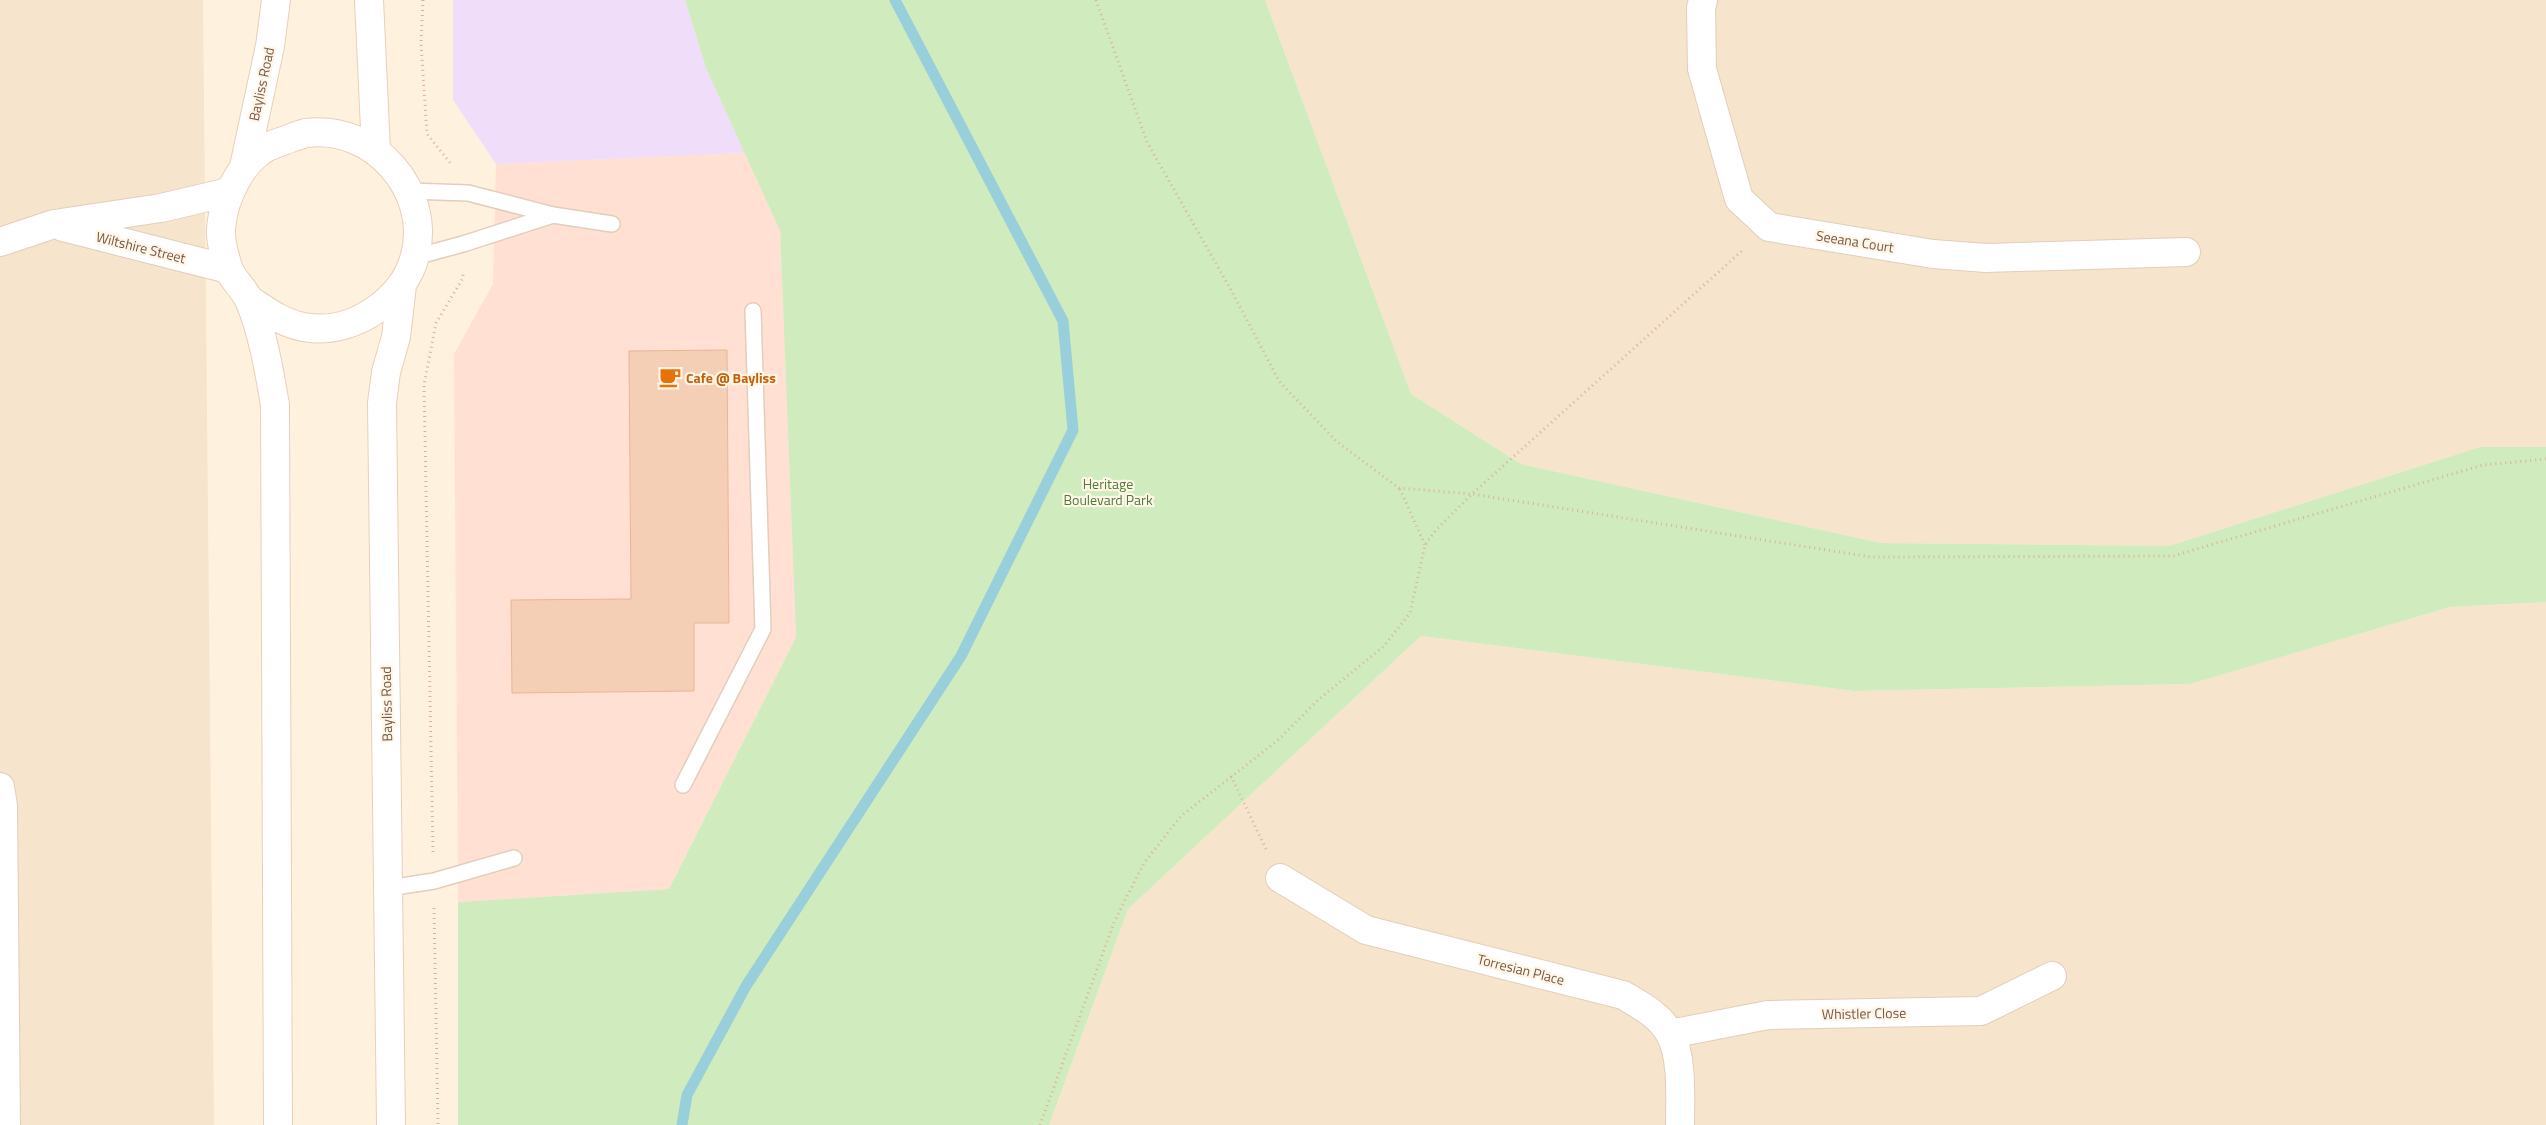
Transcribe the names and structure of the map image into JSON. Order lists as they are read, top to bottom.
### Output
{
  "streets": {
    "street": [
      "Bayliss Road",
      "Seeana Court",
      "Wiltshire Street",
      "Torresian Place",
      "Whistler Close"
    ]
  },
  "crossings": [
    ["Torresian Place", "Whistler Close"]
  ],
  "parks": ["Heritage Boulevard Park"],
  "places": {
    "cafe": ["Cafe @ Bayliss"]
  }
}
